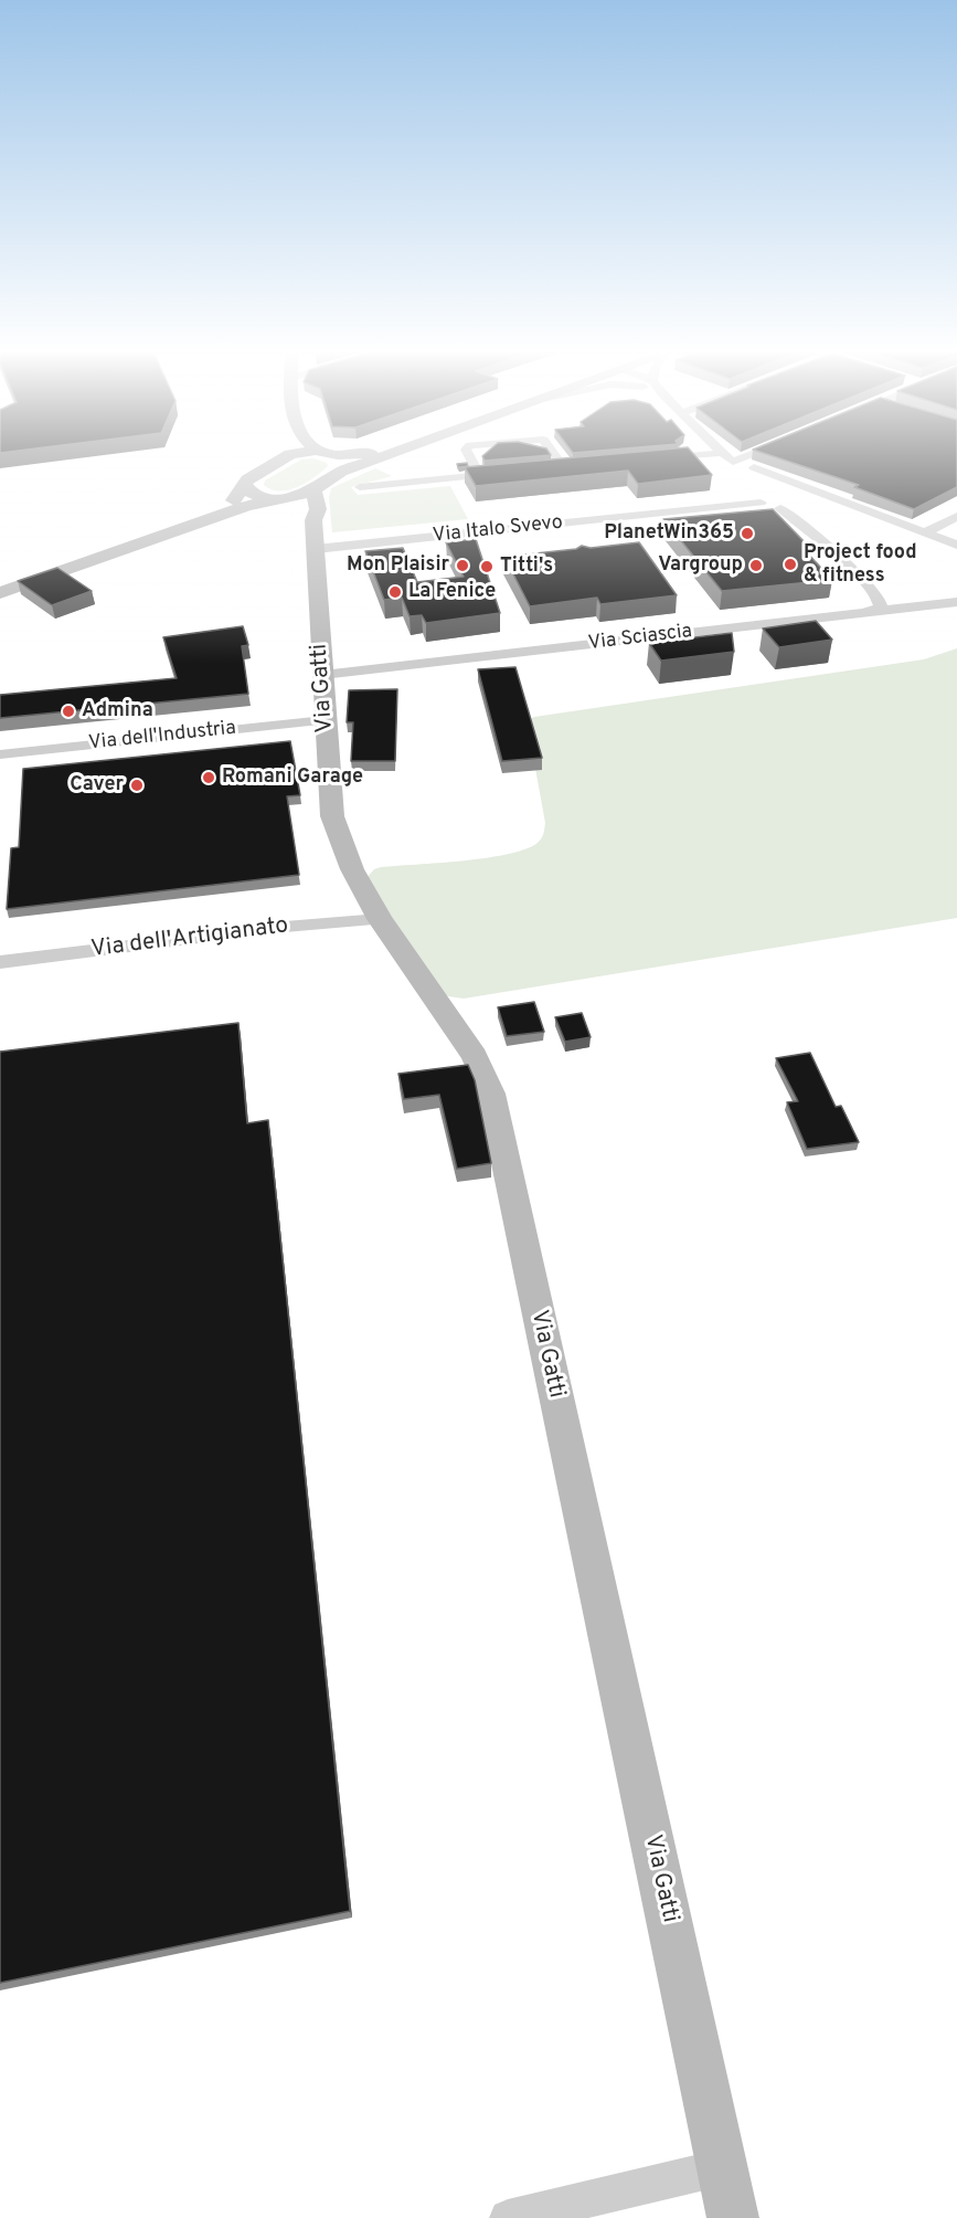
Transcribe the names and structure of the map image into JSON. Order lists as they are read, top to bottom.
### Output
{
  "streets": {
    "main road": ["Via Gatti"],
    "street": [
      "Via Italo Svevo",
      "Via Sciascia",
      "Via dell'Industria",
      "Via dell'Artigianato"
    ]
  },
  "crossings": [
    ["Via Italo Svevo", "Via Gatti"],
    ["Via Sciascia", "Via Gatti"],
    ["Via Gatti", "Via dell'Industria"],
    ["Via Gatti", "Via dell'Artigianato"]
  ],
  "places": [
    "PlanetWin365",
    "Project food & fitness",
    "Mon Plaisir",
    "Vargroup",
    "Titti's",
    "La Fenice",
    "Admina",
    "Romani Garage",
    "Caver"
  ]
}
